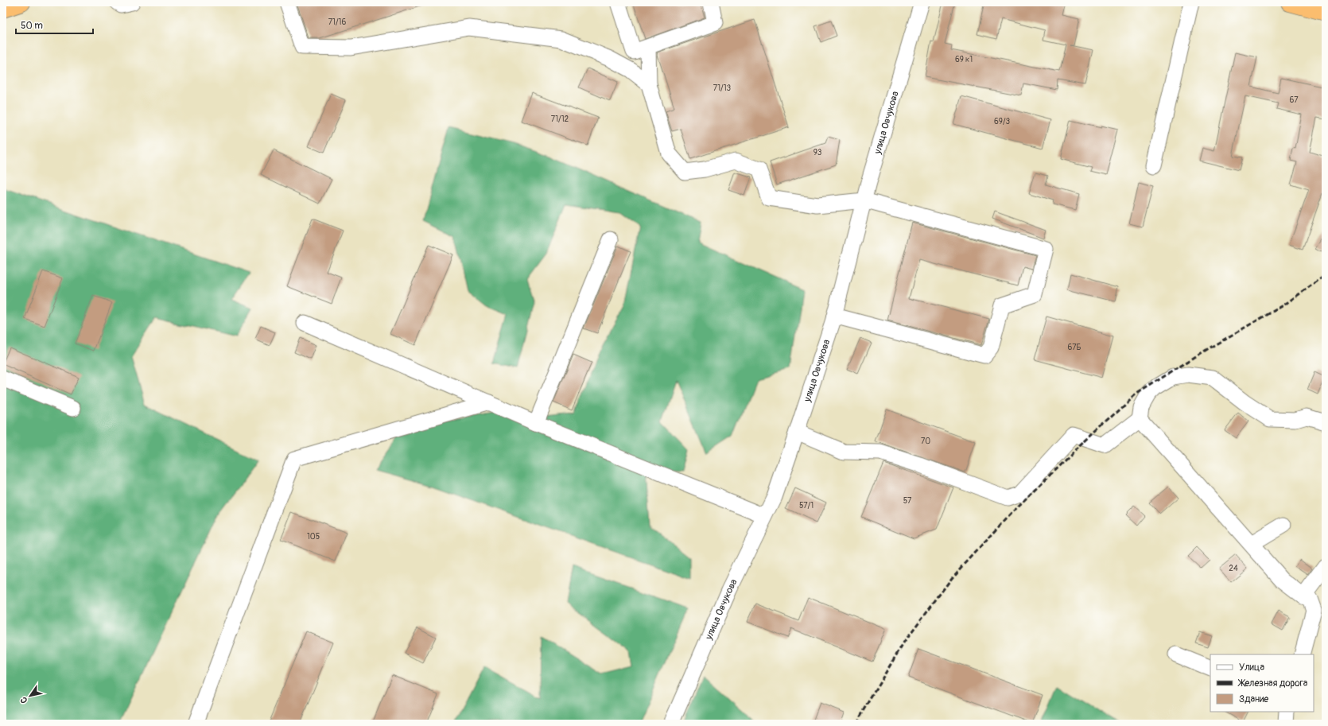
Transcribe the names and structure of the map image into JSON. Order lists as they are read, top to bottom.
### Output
{
  "streets": {
    "street": ["улица Овчукова"]
  },
  "house_numbers": [
    "71/16",
    "69 к1",
    "71/13",
    "67",
    "71/12",
    "69/3",
    "93",
    "67Б",
    "70",
    "57",
    "57/1",
    "105",
    "24"
  ],
  "legend": ["Улица", "Железная дорога", "Здание"],
  "scale_bar": "50 m",
  "north": "bottom left"
}
